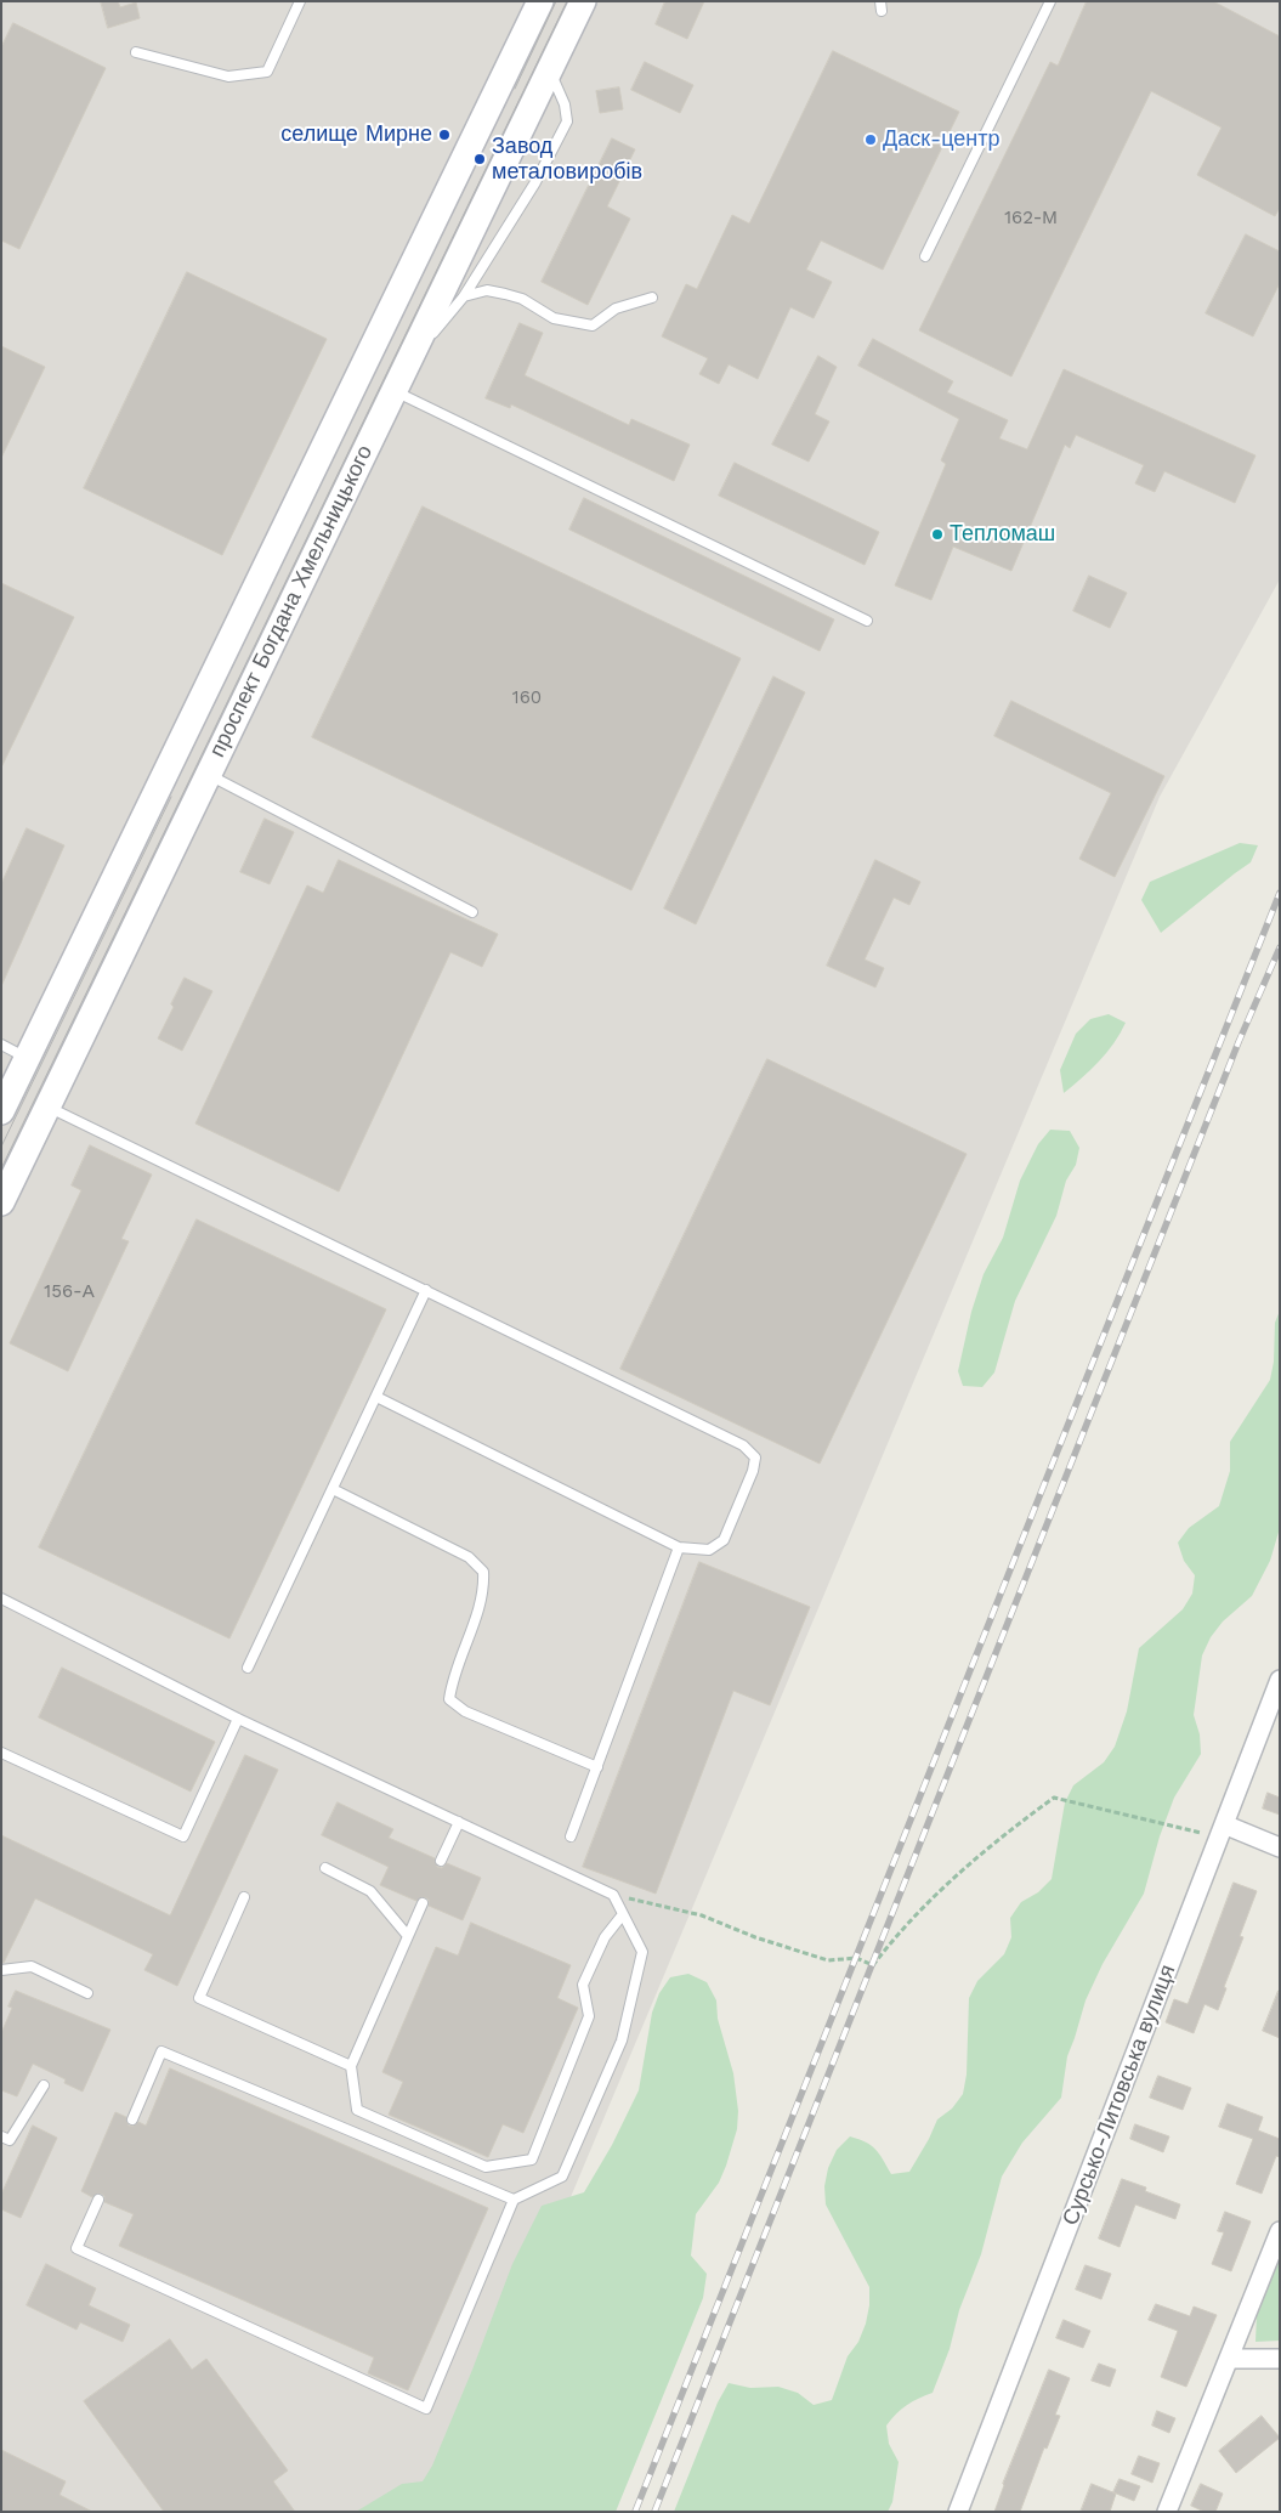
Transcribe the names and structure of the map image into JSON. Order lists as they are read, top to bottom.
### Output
{
  "streets": {
    "main road": ["проспект Богдана Хмельницького"],
    "street": ["Сурсько-Литовська вулиця"]
  },
  "places": [
    "селище Мирне",
    "Даск-центр",
    "Завод металовиробів",
    "Тепломаш"
  ],
  "house_numbers": ["162-М", "160", "156-А"]
}
